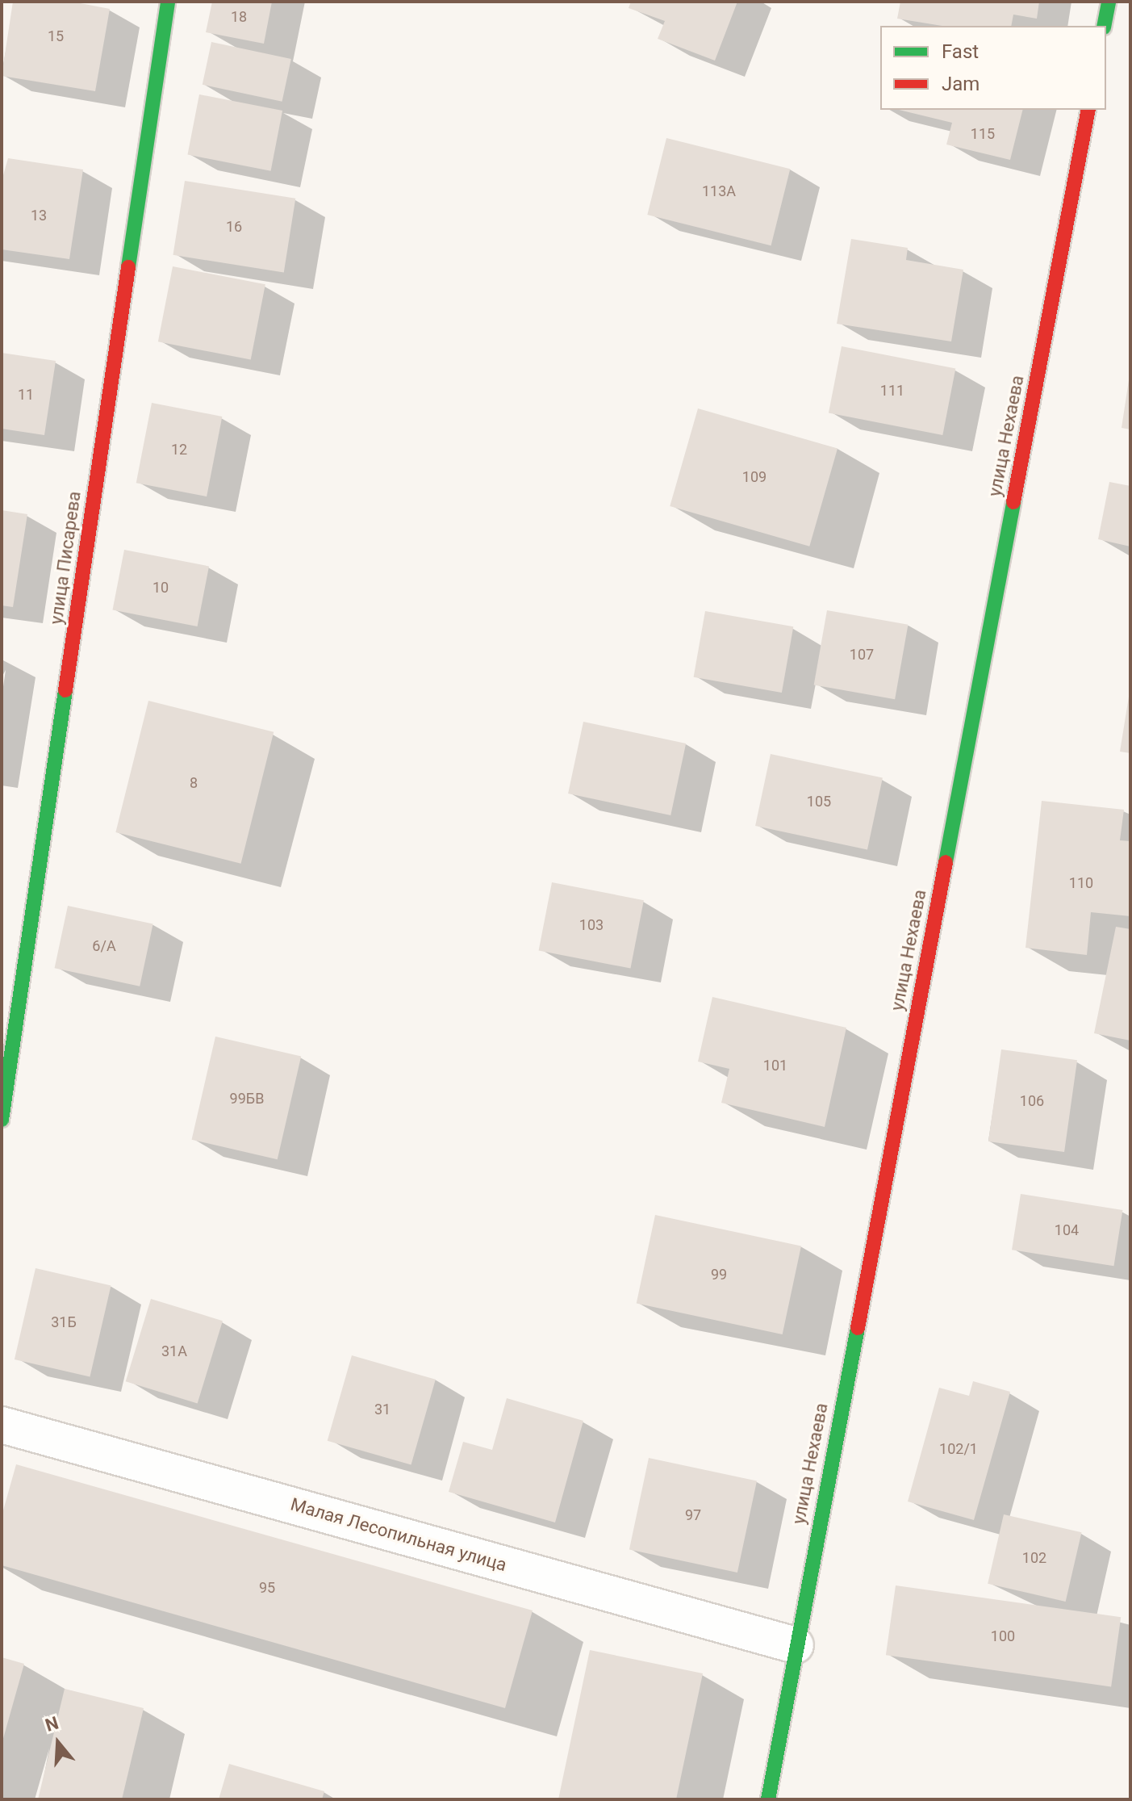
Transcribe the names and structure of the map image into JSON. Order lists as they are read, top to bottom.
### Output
{
  "streets": {
    "street": ["улица Нехаева", "улица Писарева", "Малая Лесопильная улица"]
  },
  "crossings": [
    ["улица Нехаева", "Малая Лесопильная улица"]
  ],
  "house_numbers": [
    "18",
    "15",
    "115",
    "113А",
    "13",
    "16",
    "111",
    "11",
    "12",
    "109",
    "10",
    "107",
    "8",
    "105",
    "110",
    "103",
    "6/А",
    "101",
    "99БВ",
    "106",
    "104",
    "99",
    "31Б",
    "31А",
    "31",
    "102/1",
    "97",
    "102",
    "95",
    "100"
  ],
  "legend": ["Fast", "Jam"],
  "north": "top"
}
